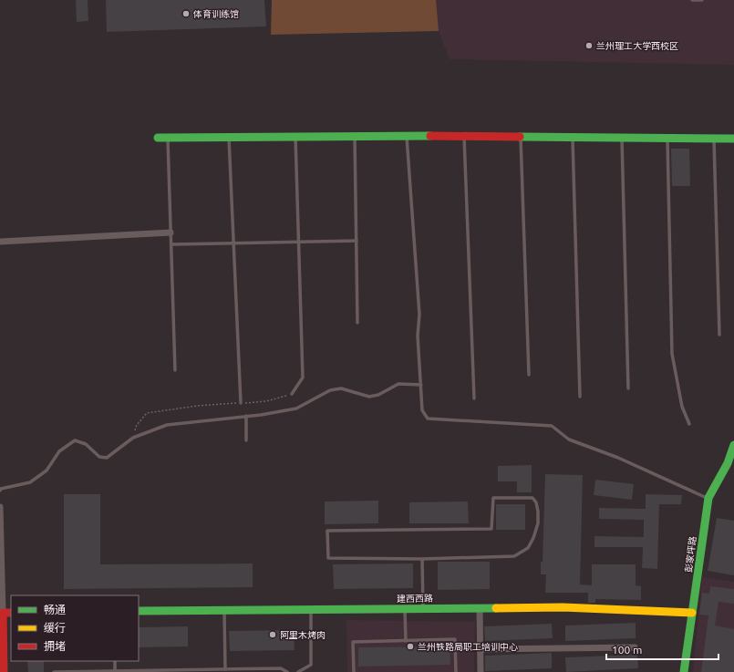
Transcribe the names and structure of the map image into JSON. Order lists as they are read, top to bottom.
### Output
{
  "streets": {
    "street": ["彭家坪路", "建西西路"]
  },
  "crossings": [
    ["彭家坪路", "建西西路"]
  ],
  "places": [
    "体育训练馆",
    "兰州理工大学西校区",
    "阿里木烤肉",
    "兰州铁路局职工培训中心"
  ],
  "legend": ["畅通", "缓行", "拥堵"],
  "scale_bar": "100 m"
}
